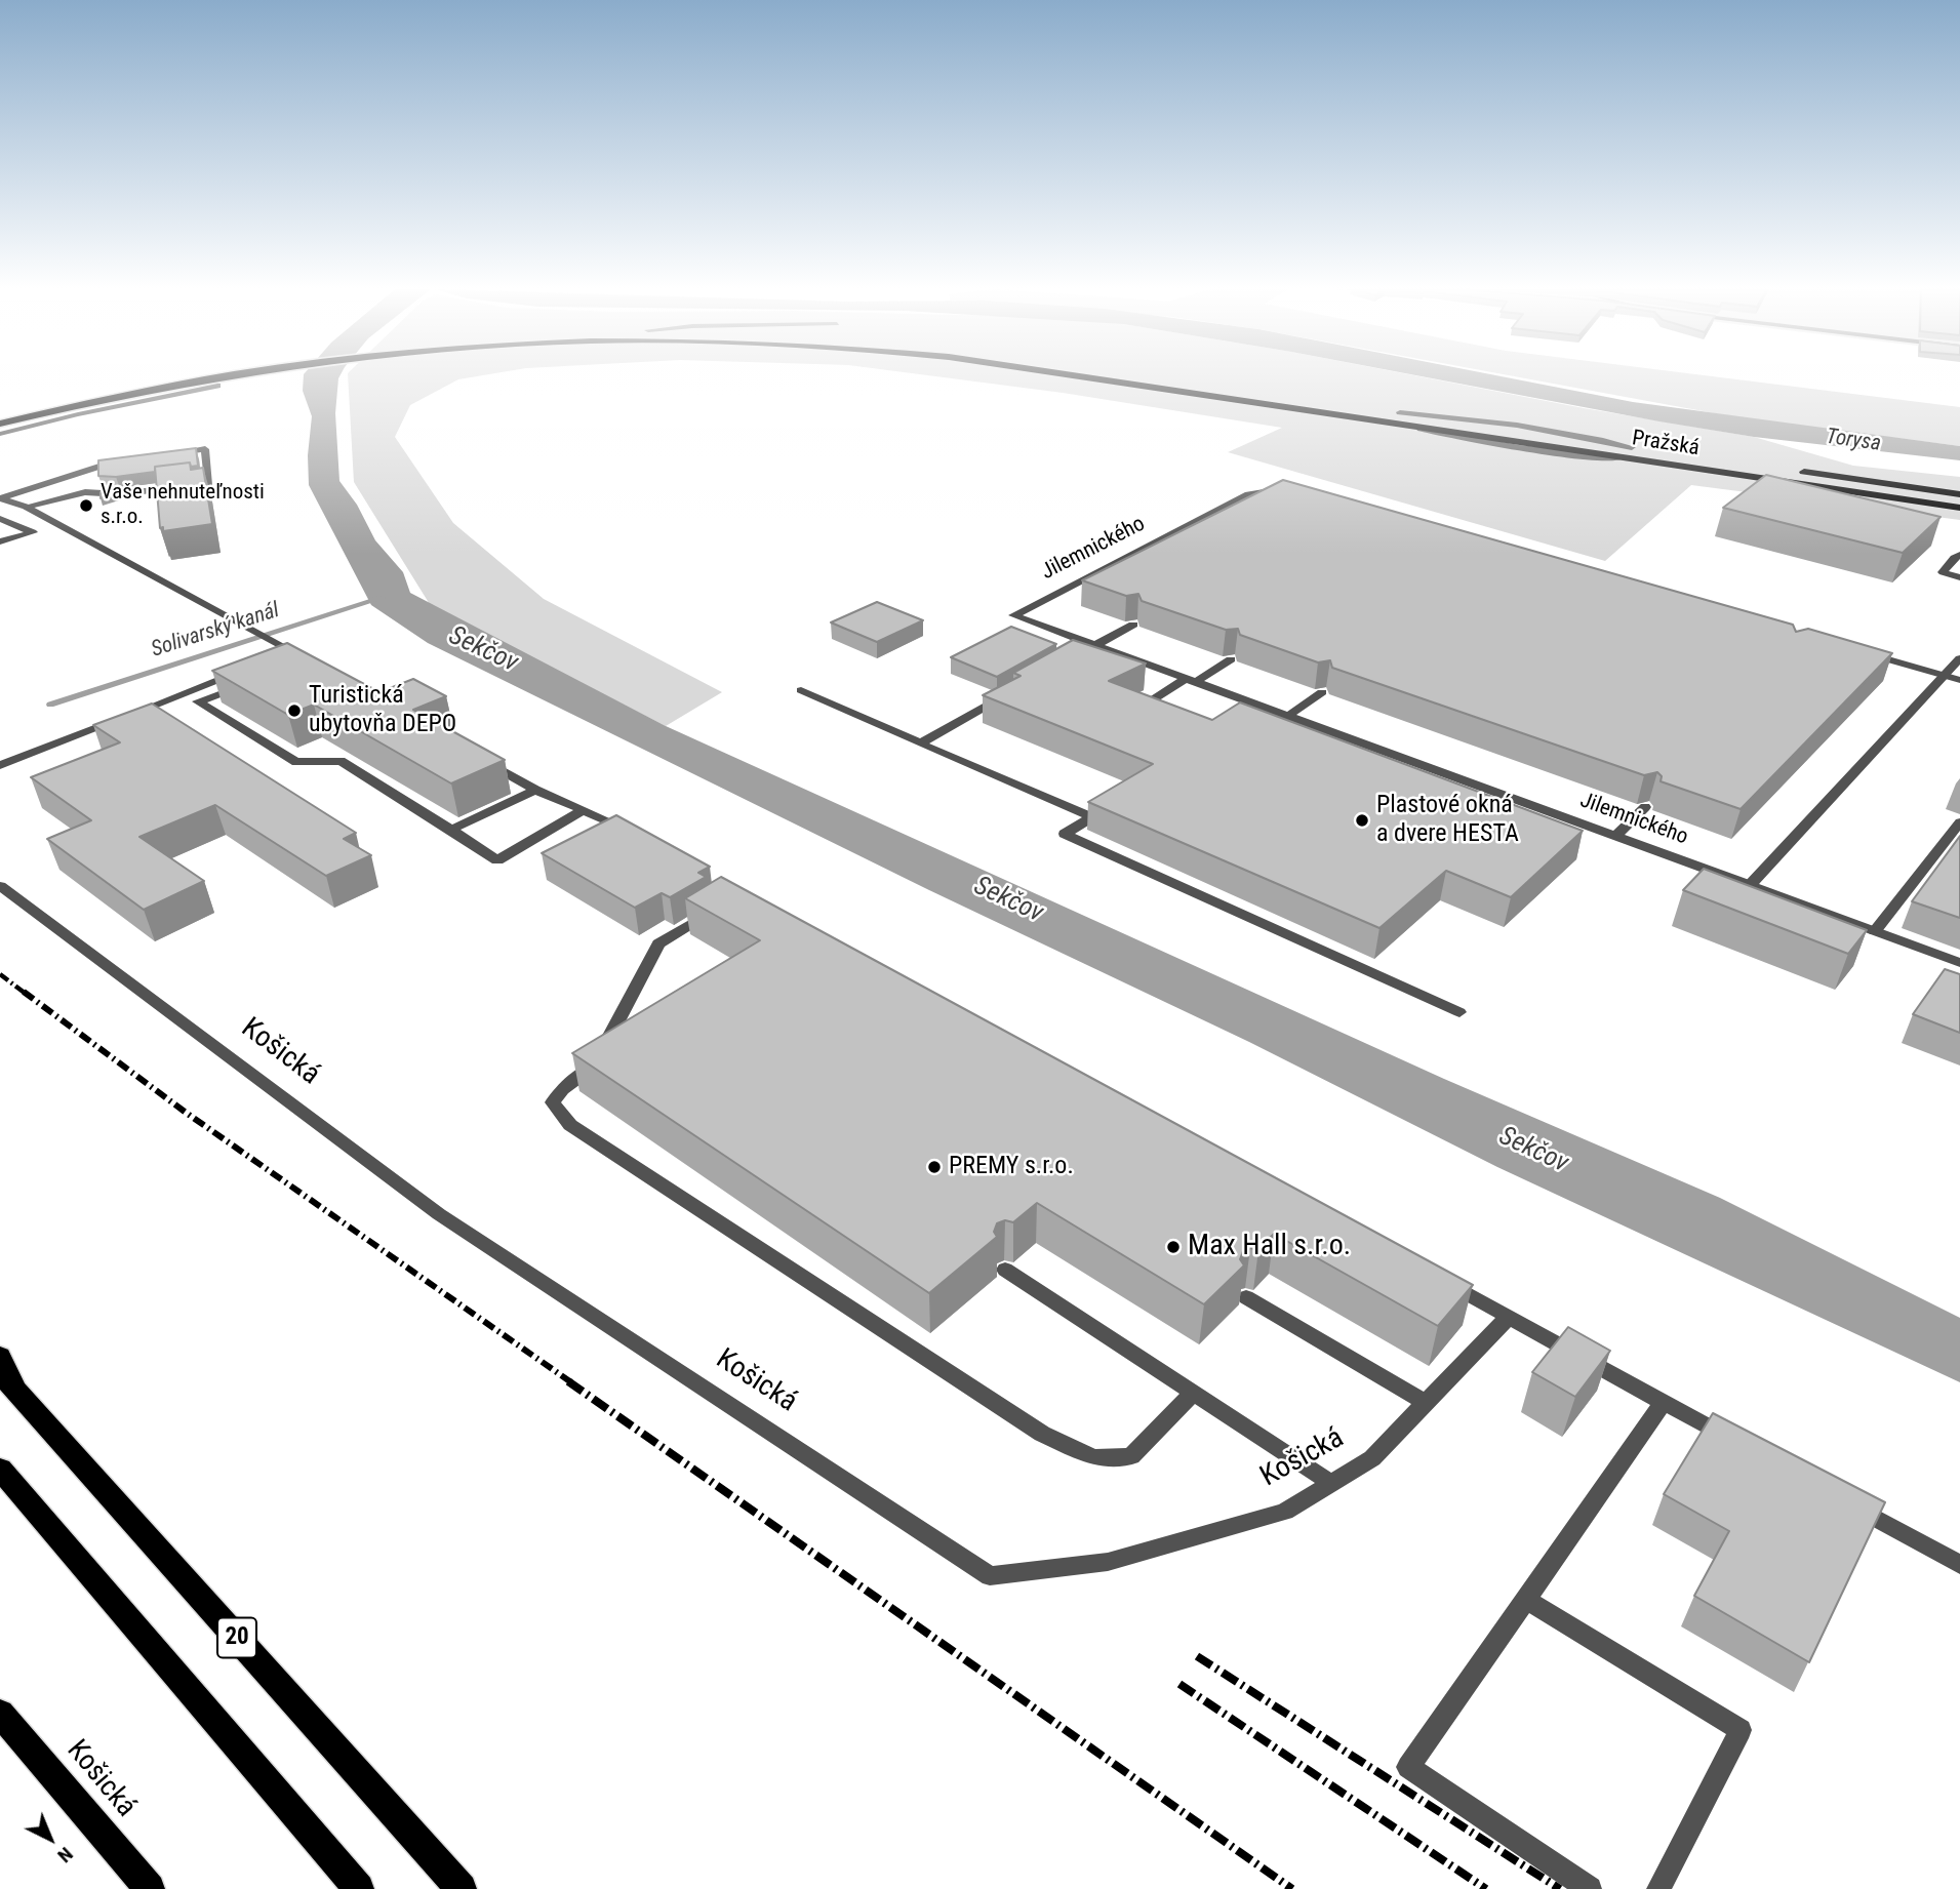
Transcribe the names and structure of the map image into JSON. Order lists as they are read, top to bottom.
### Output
{
  "streets": {
    "main road": ["Pražská", "Košická", "20"],
    "street": ["Jilemnického"]
  },
  "water": ["Torysa", "Solivarský kanál", "Sekčov"],
  "places": [
    "Vaše nehnuteľnosti s.r.o.",
    "Turistická ubytovňa DEPO",
    "Plastové okná a dvere HESTA",
    "PREMY s.r.o.",
    "Max Hall s.r.o."
  ],
  "north": "bottom right"
}
